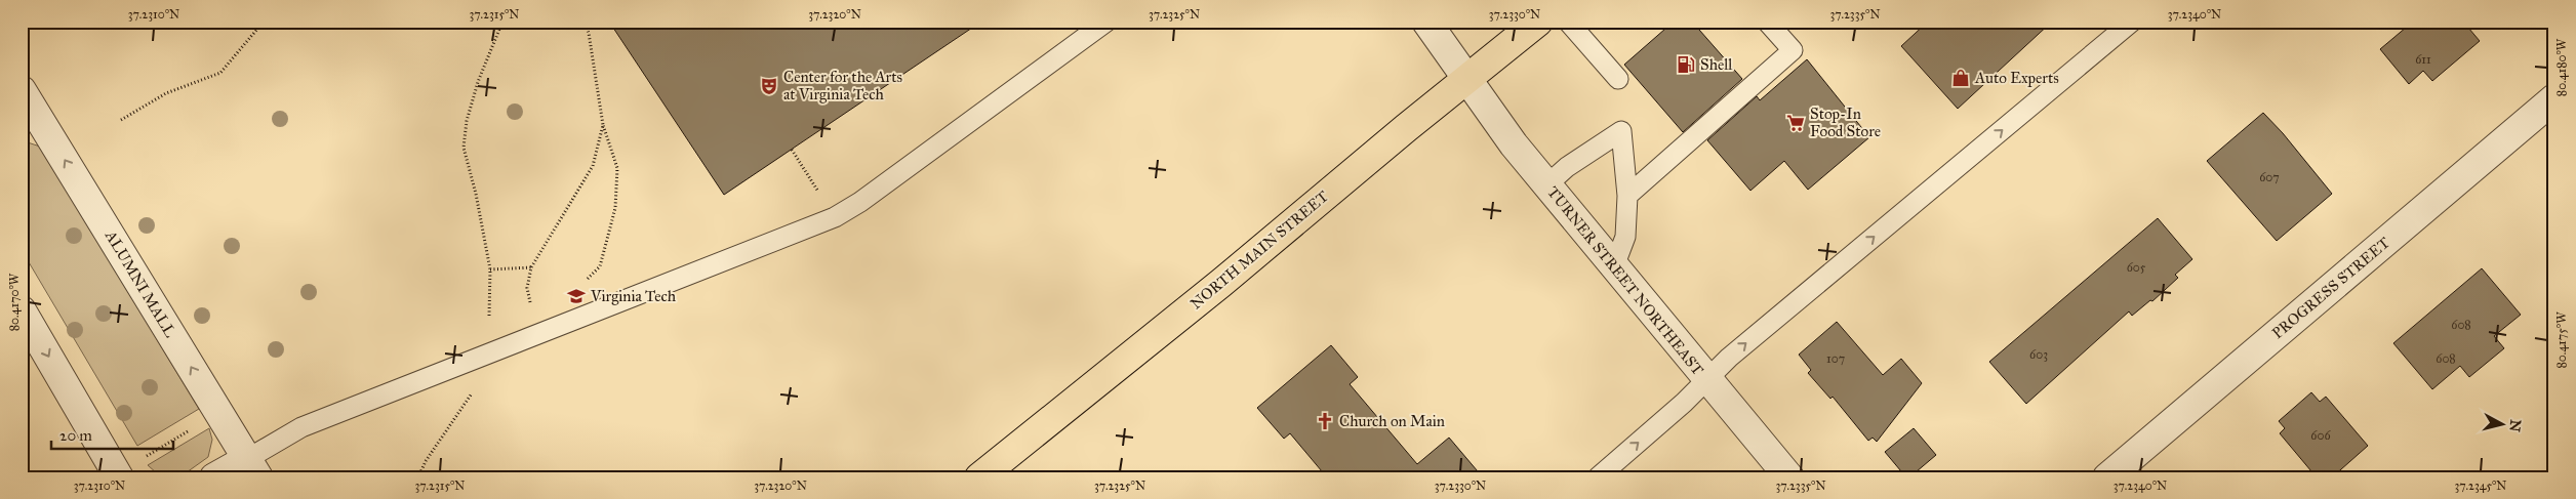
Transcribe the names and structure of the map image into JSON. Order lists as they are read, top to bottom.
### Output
{
  "streets": {
    "main road": ["NORTH MAIN STREET"],
    "street": ["TURNER STREET NORTHEAST", "ALUMNI MALL", "PROGRESS STREET"]
  },
  "crossings": [
    ["NORTH MAIN STREET", "TURNER STREET NORTHEAST"]
  ],
  "places": {
    "fuel station": ["Shell"],
    "shop": ["Auto Experts"],
    "theatre": ["Center for the Arts at Virginia Tech"],
    "supermarket": ["Stop-In Food Store"],
    "school or university": ["Virginia Tech"],
    "church": ["Church on Main"]
  },
  "house_numbers": [
    "611",
    "607",
    "605",
    "608",
    "603",
    "107",
    "608",
    "606"
  ],
  "scale_bar": "20 m",
  "north": "right",
  "coordinates": [
    "37.2310°N",
    "37.2315°N",
    "37.2320°N",
    "37.2325°N",
    "37.2330°N",
    "37.2335°N",
    "37.2340°N",
    "80.4180°W",
    "80.4170°W",
    "80.4175°W",
    "37.2345°N"
  ]
}
